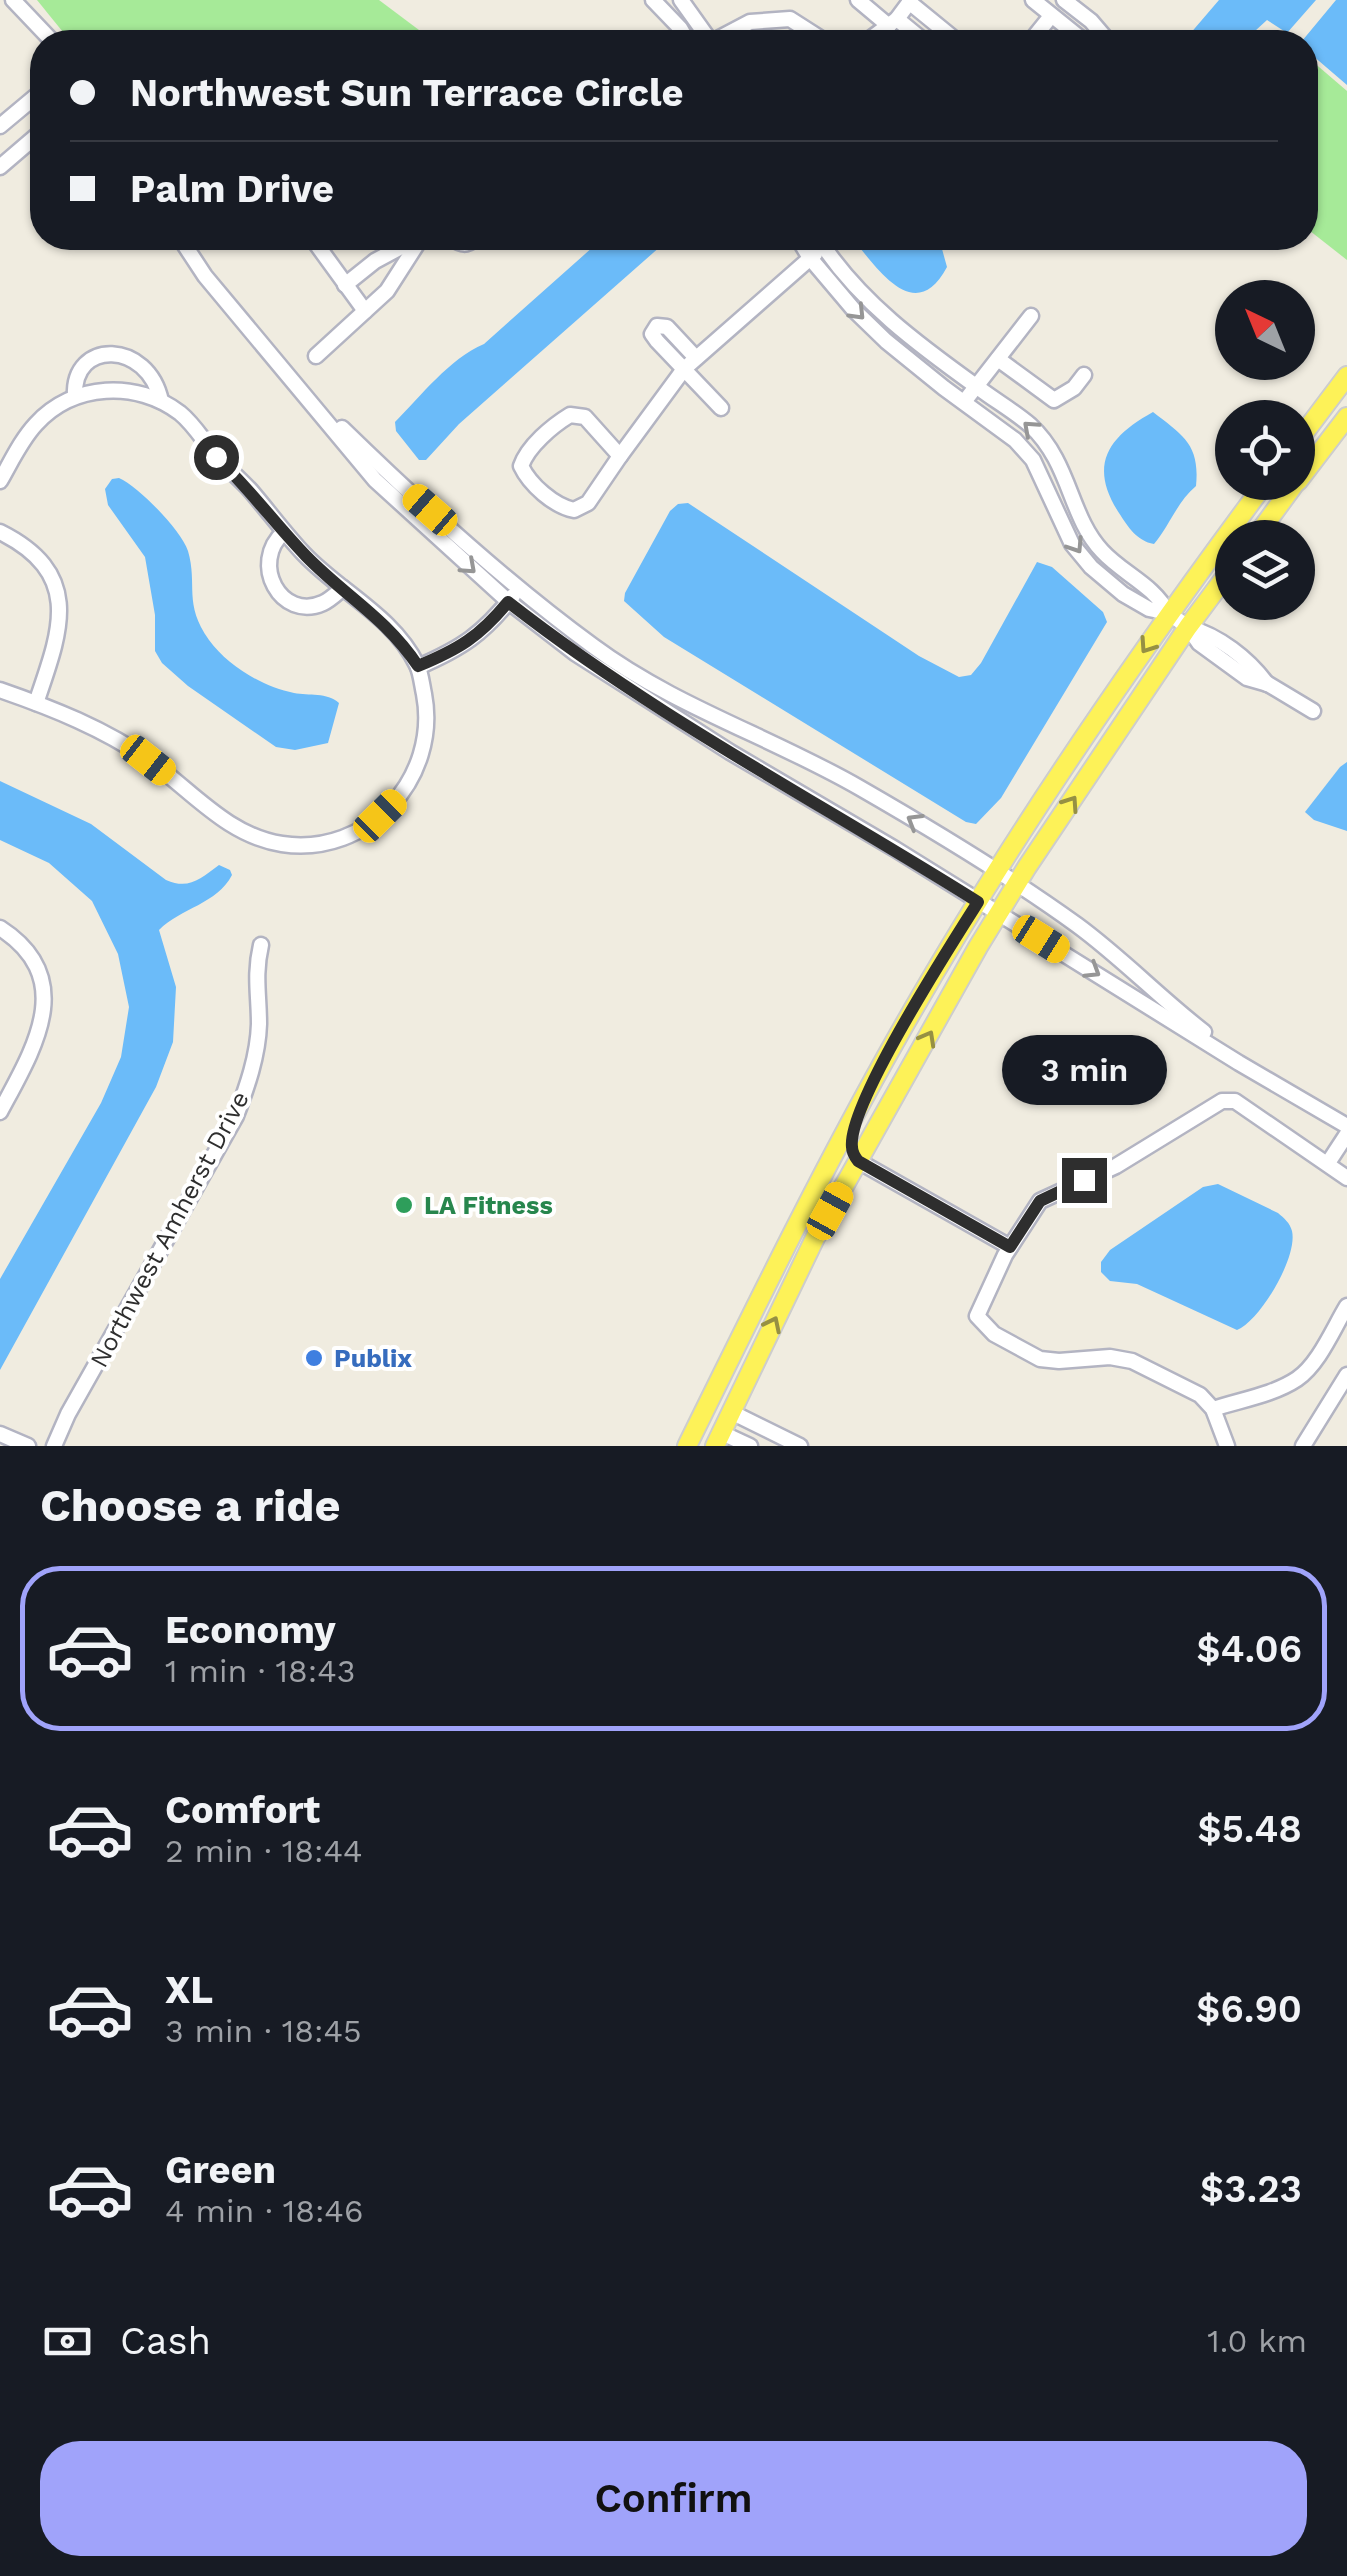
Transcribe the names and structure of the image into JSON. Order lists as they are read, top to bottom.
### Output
{
  "streets": {
    "street": ["Northwest Amherst Drive"]
  },
  "places": ["LA Fitness", "Publix"],
  "north": "top left",
  "page": {
    "banner": ["Northwest Sun Terrace Circle", "Palm Drive"],
    "bubble": "3 min",
    "heading": "Choose a ride",
    "list": [
      {
        "name": "Economy",
        "note": "1 min · 18:43",
        "value": "$4.06"
      },
      {
        "name": "Comfort",
        "note": "2 min · 18:44",
        "value": "$5.48"
      },
      {
        "name": "XL",
        "note": "3 min · 18:45",
        "value": "$6.90"
      },
      {
        "name": "Green",
        "note": "4 min · 18:46",
        "value": "$3.23"
      }
    ],
    "pay": ["Cash", "1.0 km"],
    "buttons": "Confirm"
  }
}
